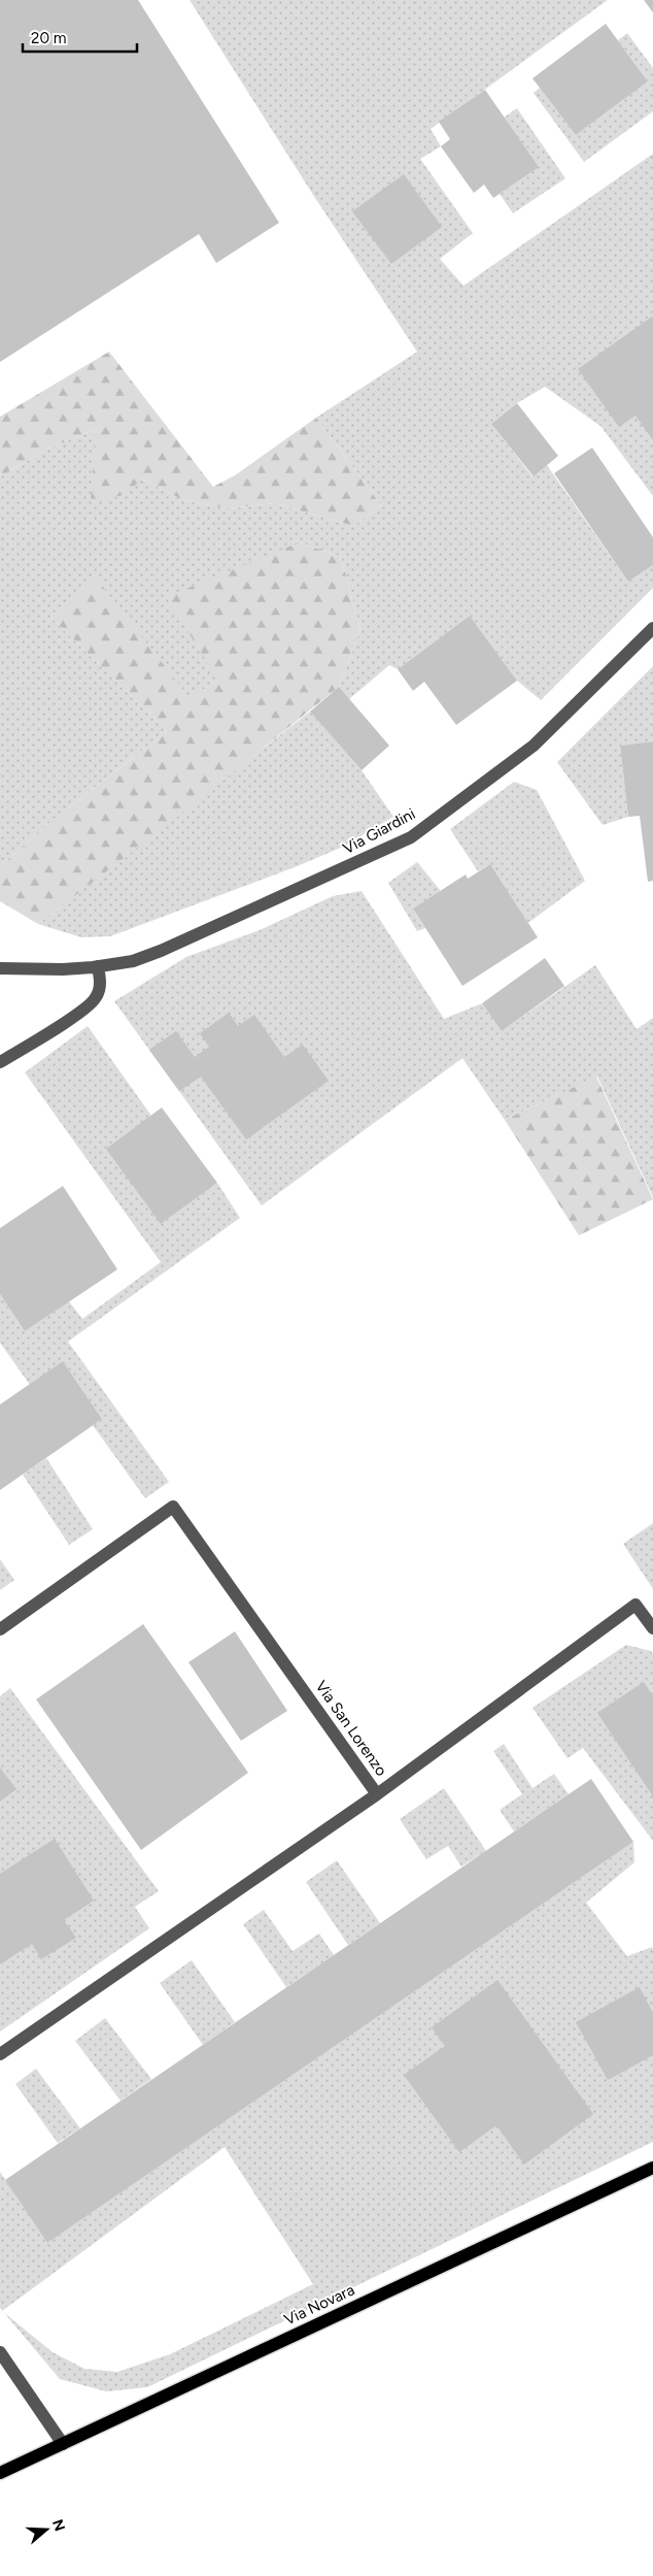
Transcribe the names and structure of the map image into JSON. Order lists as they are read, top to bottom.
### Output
{
  "streets": {
    "main road": ["Via Novara"],
    "street": ["Via Giardini", "Via San Lorenzo"]
  },
  "scale_bar": "20 m",
  "north": "right"
}
